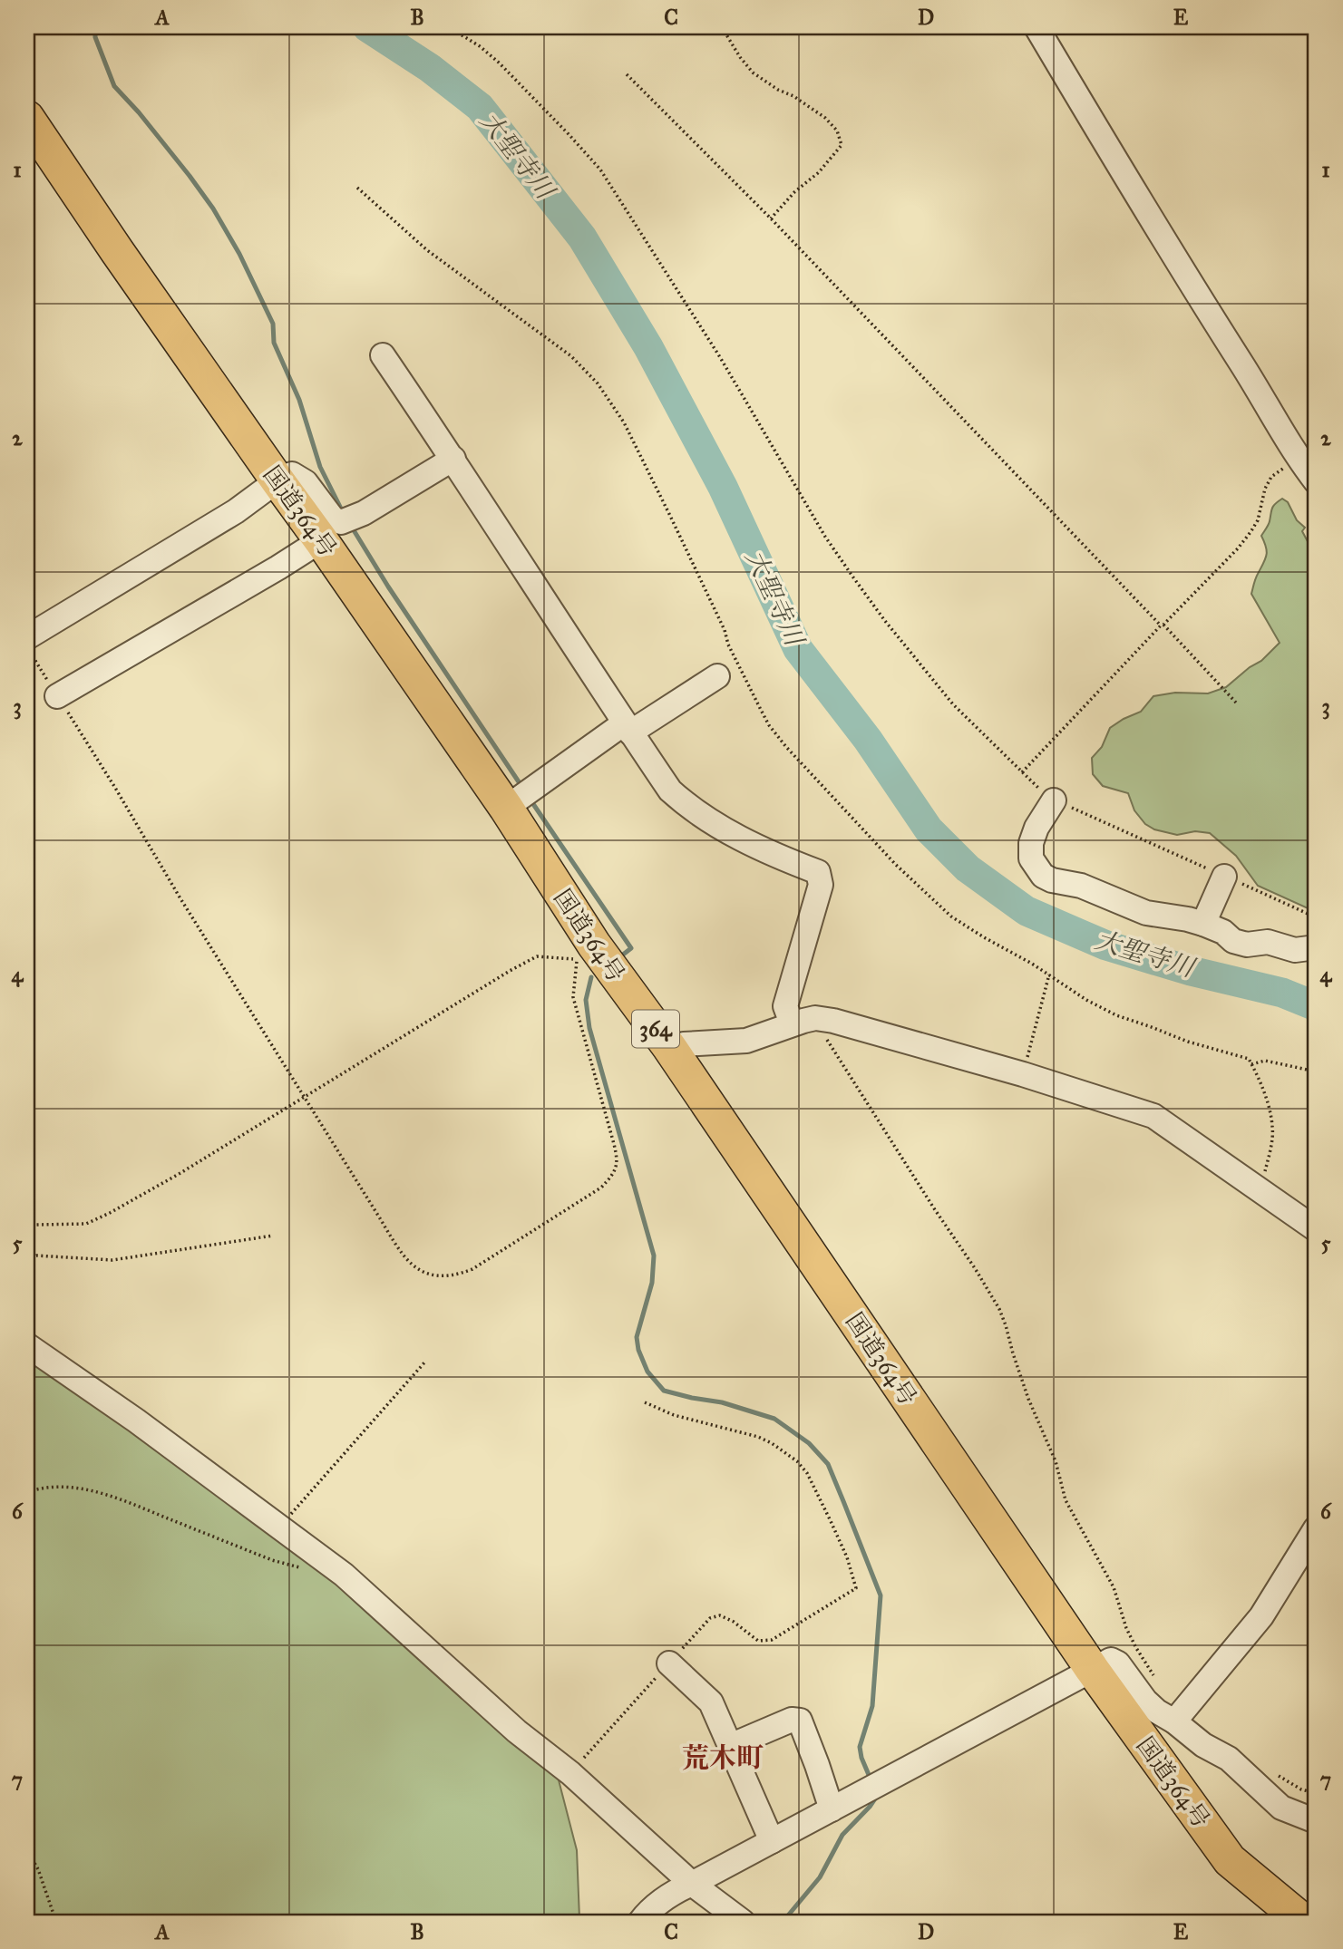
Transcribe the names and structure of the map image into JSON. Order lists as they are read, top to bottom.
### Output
{
  "streets": {
    "highway": ["国道364号", "364"]
  },
  "districts": ["荒木町"],
  "water": ["大聖寺川"],
  "grid": {
    "columns": [
      "A",
      "B",
      "C",
      "D",
      "E"
    ],
    "rows": [
      "1",
      "2",
      "3",
      "4",
      "5",
      "6",
      "7"
    ]
  }
}
